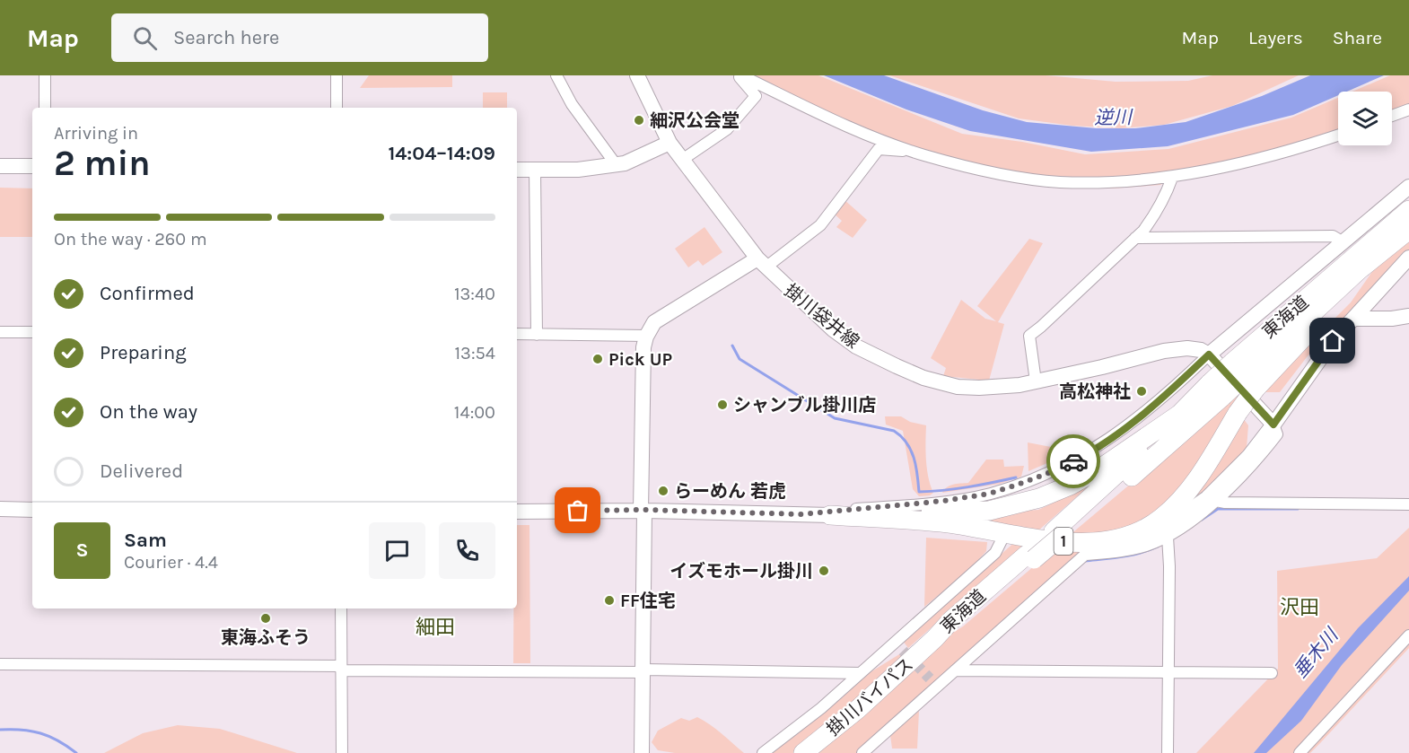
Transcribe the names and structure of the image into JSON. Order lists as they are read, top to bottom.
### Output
{
  "streets": {
    "highway": ["東海道", "1", "掛川バイパス"],
    "main road": ["掛川袋井線"]
  },
  "crossings": [
    ["東海道", "1"],
    ["東海道", "掛川バイパス"]
  ],
  "districts": ["沢田", "細田"],
  "water": ["逆川", "垂木川"],
  "places": [
    "細沢公会堂",
    "Pick UP",
    "高松神社",
    "シャンブル掛川店",
    "らーめん 若虎",
    "イズモホール掛川",
    "FF住宅",
    "東海ふそう"
  ],
  "page": {
    "header": "Map",
    "search": "Search here",
    "nav": ["Map", "Layers", "Share"],
    "heading": ["2 min", "Arriving in", "14:04–14:09"],
    "panel": ["Sam", "Courier · 4.4"],
    "bar": "On the way · 260 m",
    "list": [
      ["Confirmed", "13:40"],
      ["Preparing", "13:54"],
      ["On the way", "14:00"],
      "Delivered"
    ],
    "round": "S"
  }
}
